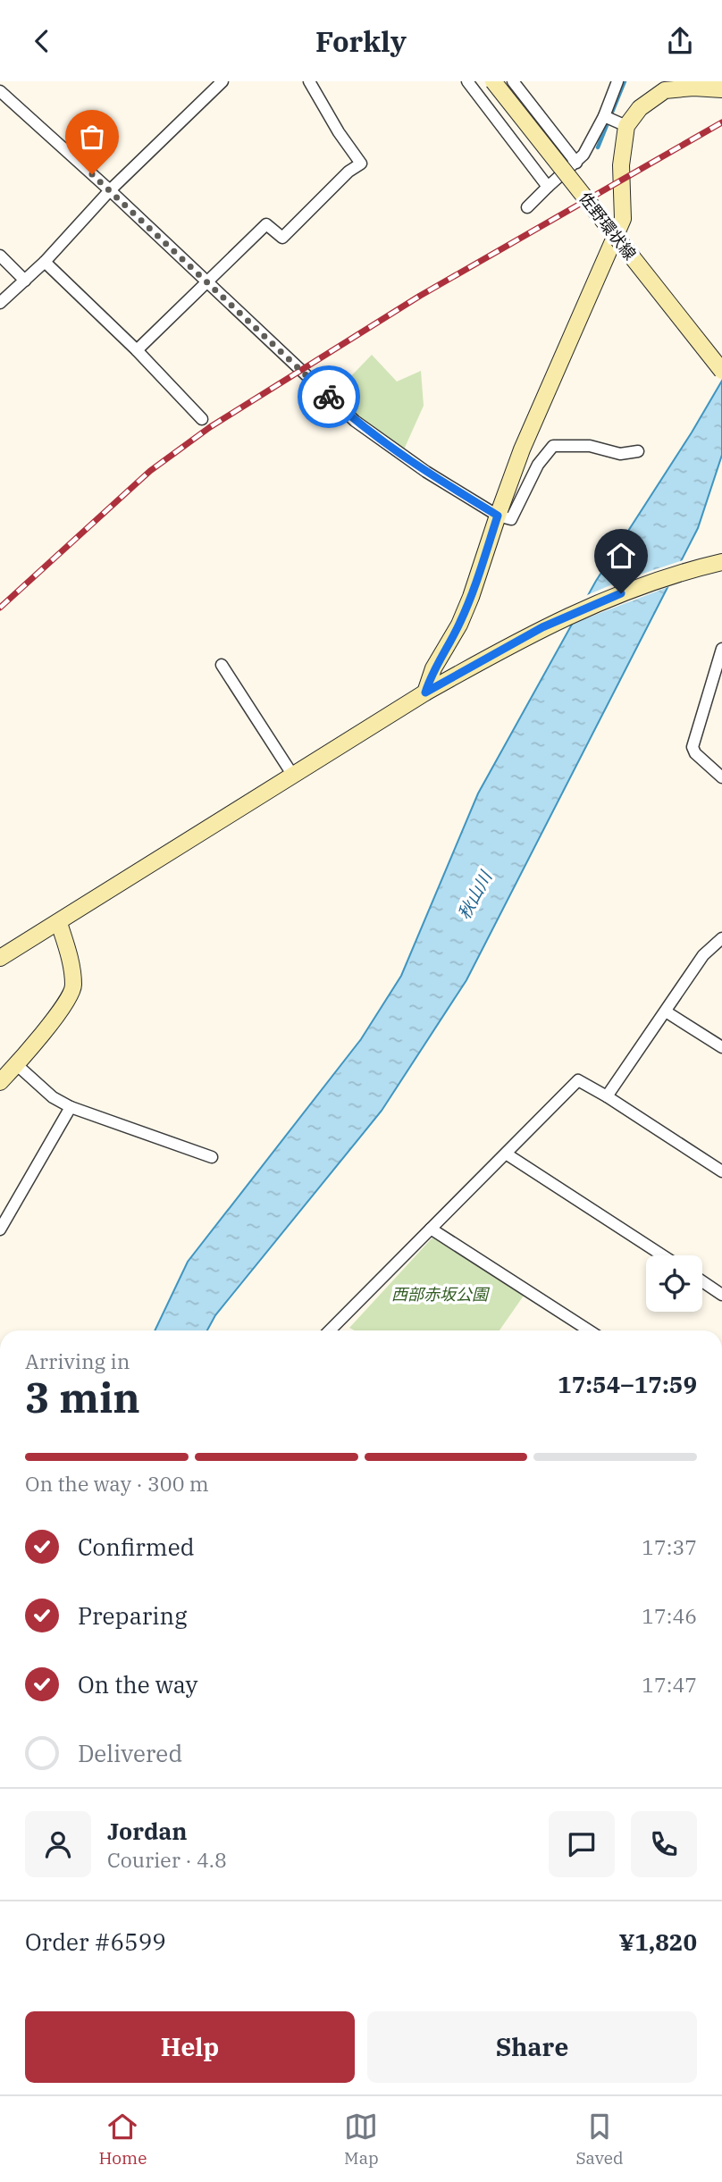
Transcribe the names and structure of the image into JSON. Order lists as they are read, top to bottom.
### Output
{
  "streets": {
    "street": ["佐野環状線"]
  },
  "water": ["秋山川"],
  "parks": ["西部赤坂公園"],
  "page": {
    "header": "Forkly",
    "heading": ["3 min", "Arriving in", "17:54–17:59"],
    "panel": [
      "Jordan",
      "Courier · 4.8",
      "Order #6599",
      "¥1,820"
    ],
    "bar": "On the way · 300 m",
    "list": [
      ["Confirmed", "17:37"],
      ["Preparing", "17:46"],
      ["On the way", "17:47"],
      "Delivered"
    ],
    "buttons": ["Help", "Share"],
    "tabs": ["Home", "Map", "Saved"]
  }
}
